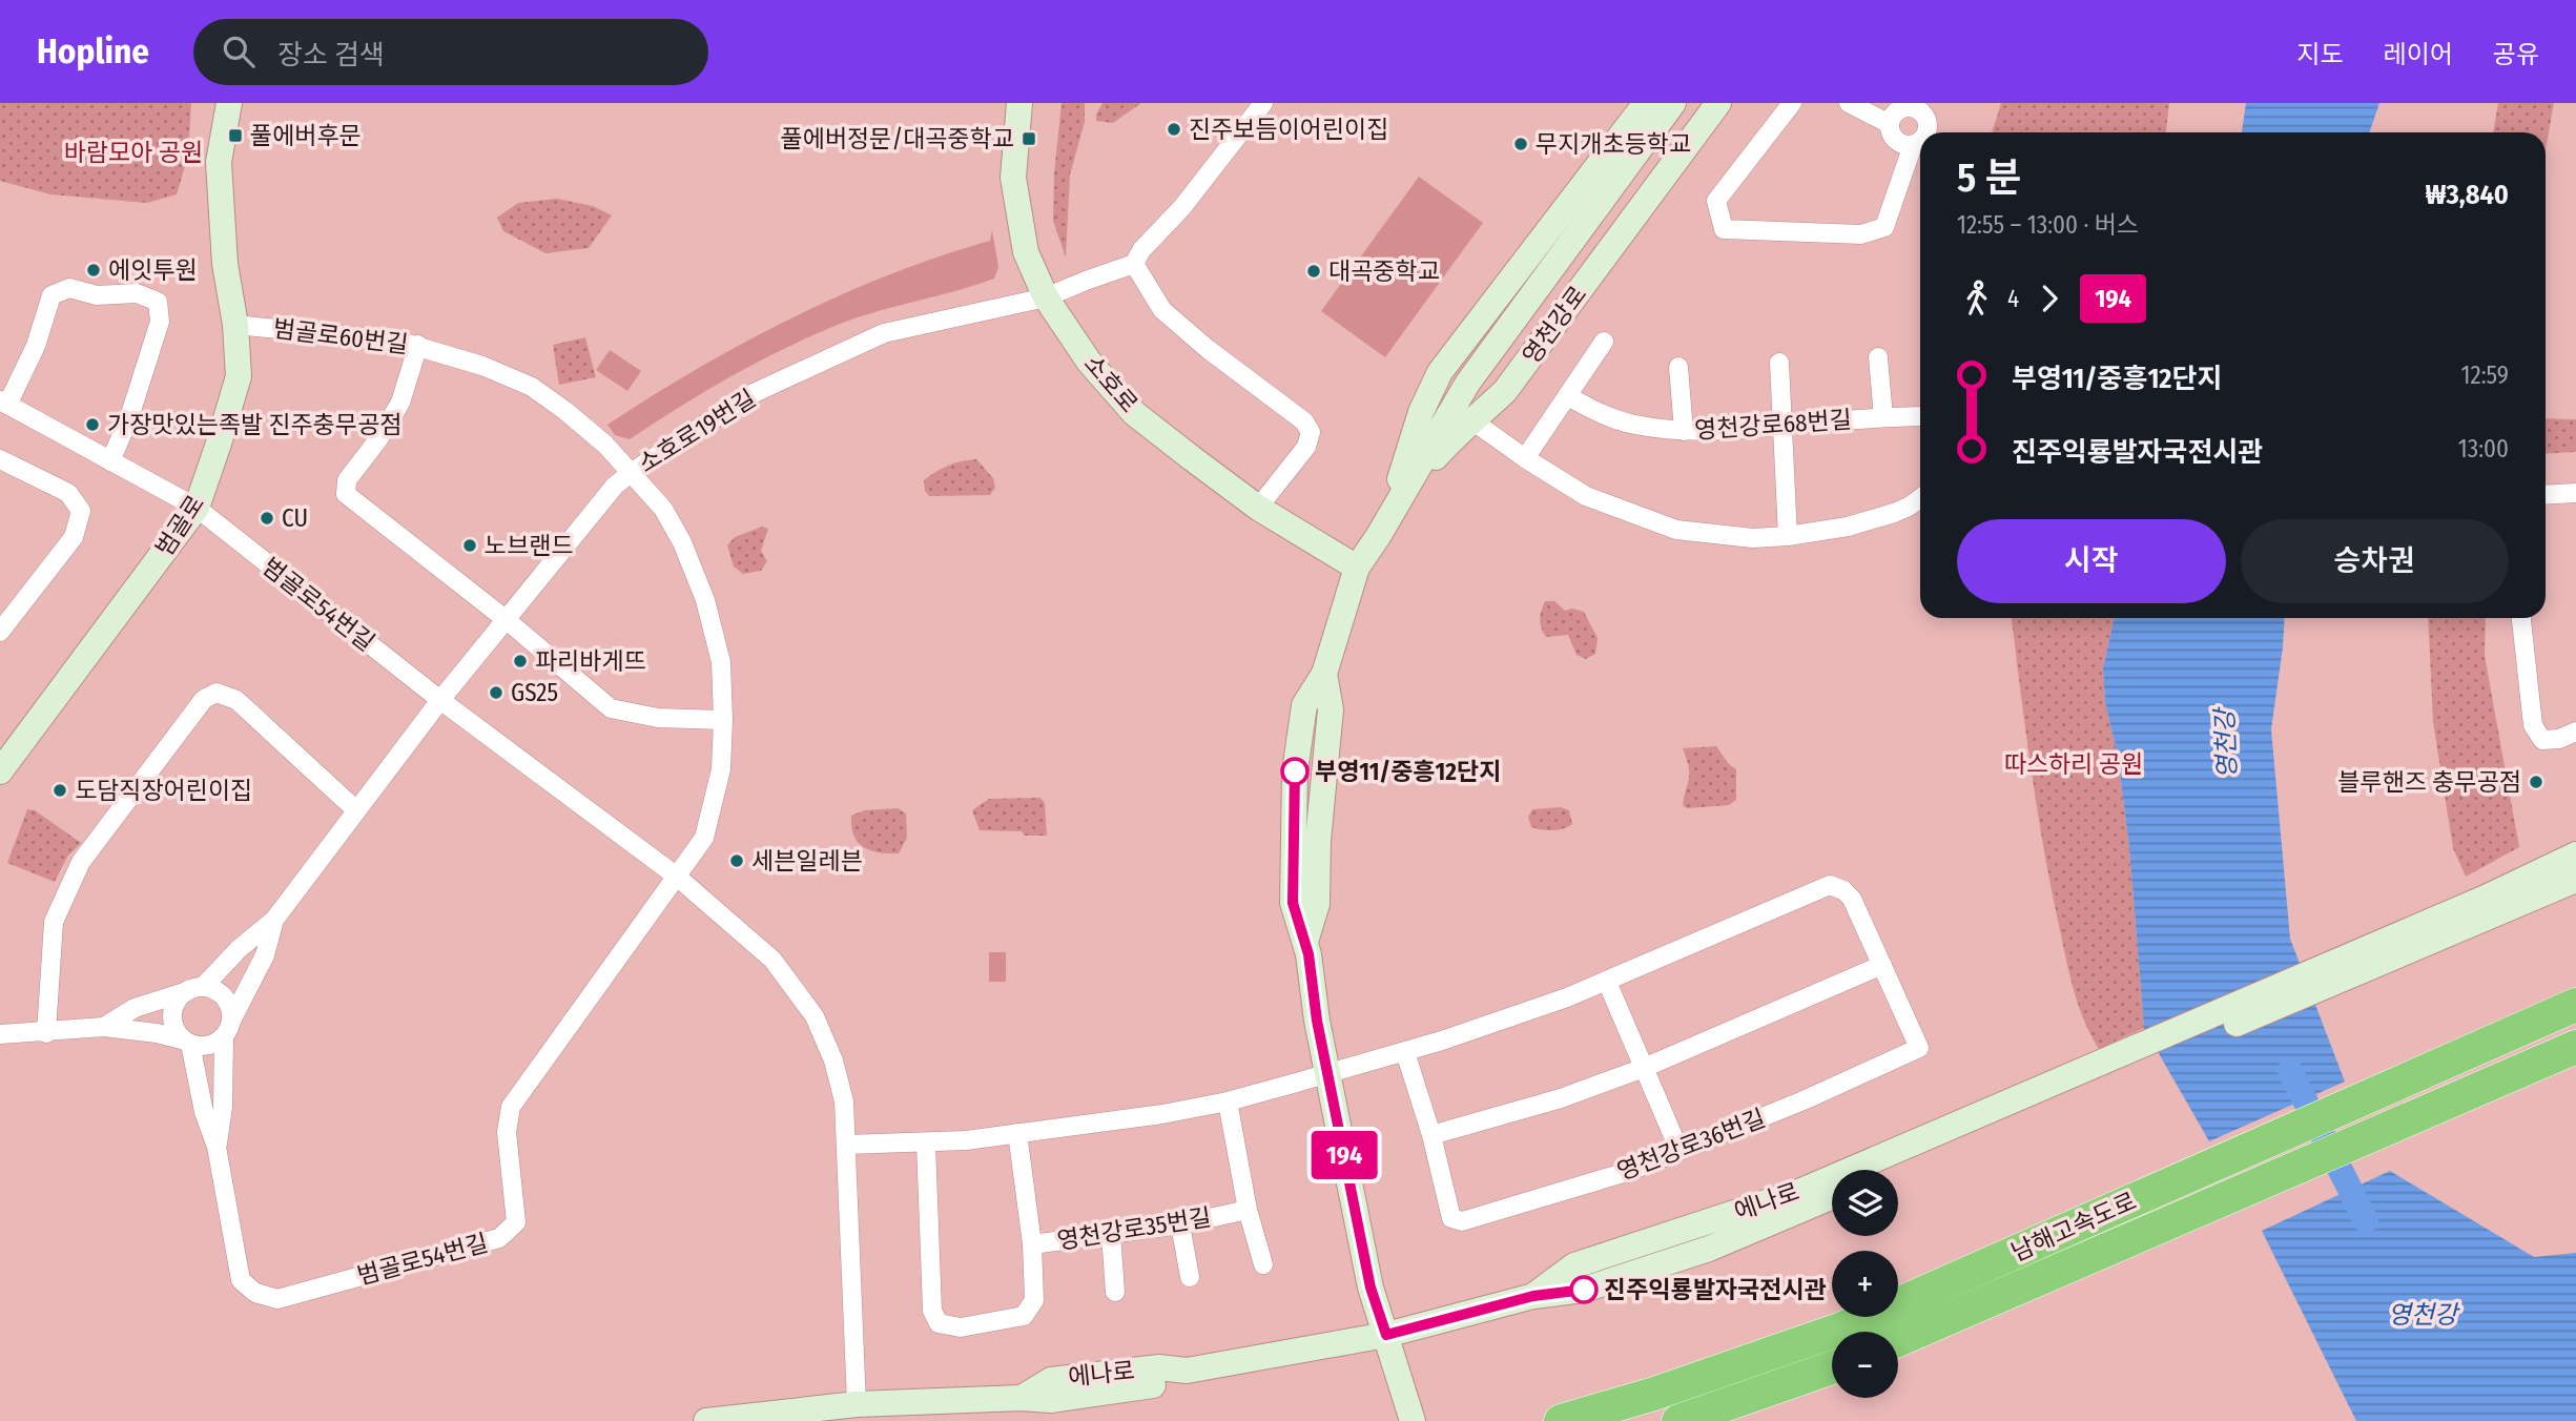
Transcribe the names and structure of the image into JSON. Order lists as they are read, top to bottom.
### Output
{
  "streets": {
    "highway": ["남해고속도로"],
    "street": [
      "영천강로",
      "범골로60번길",
      "소호로",
      "영천강로68번길",
      "소호로19번길",
      "범골로",
      "범골로54번길",
      "영천강로36번길",
      "에나로",
      "영천강로35번길"
    ]
  },
  "crossings": [
    ["영천강로", "소호로"],
    ["영천강로", "영천강로36번길"],
    ["영천강로", "에나로"],
    ["범골로60번길", "소호로19번길"],
    ["범골로60번길", "범골로"],
    ["범골로60번길", "범골로54번길"],
    ["소호로", "소호로19번길"],
    ["소호로19번길", "범골로54번길"],
    ["범골로", "범골로54번길"],
    ["범골로54번길", "에나로"]
  ],
  "water": ["영천강"],
  "parks": ["바람모아 공원", "따스하리 공원"],
  "places": {
    "other": [
      "진주보듬이어린이집",
      "무지개초등학교",
      "에잇투원",
      "대곡중학교",
      "가장맛있는족발 진주충무공점",
      "CU",
      "노브랜드",
      "파리바게뜨",
      "GS25",
      "부영11/중흥12단지",
      "블루핸즈 충무공점",
      "도담직장어린이집",
      "세븐일레븐",
      "진주익룡발자국전시관"
    ],
    "transit": ["풀에버후문", "풀에버정문/대곡중학교"]
  },
  "lines": ["bus line 194"],
  "page": {
    "header": "Hopline",
    "search": "장소 검색",
    "nav": ["지도", "레이어", "공유"],
    "on_map": "194",
    "heading": ["5 분", "12:55 – 13:00 · 버스", "₩3,840"],
    "legs": ["4", "194"],
    "list": [
      {
        "name": "부영11/중흥12단지",
        "value": "12:59"
      },
      {
        "name": "진주익룡발자국전시관",
        "value": "13:00"
      }
    ],
    "buttons": ["시작", "승차권"],
    "map_buttons": ["+", "−"]
  }
}
